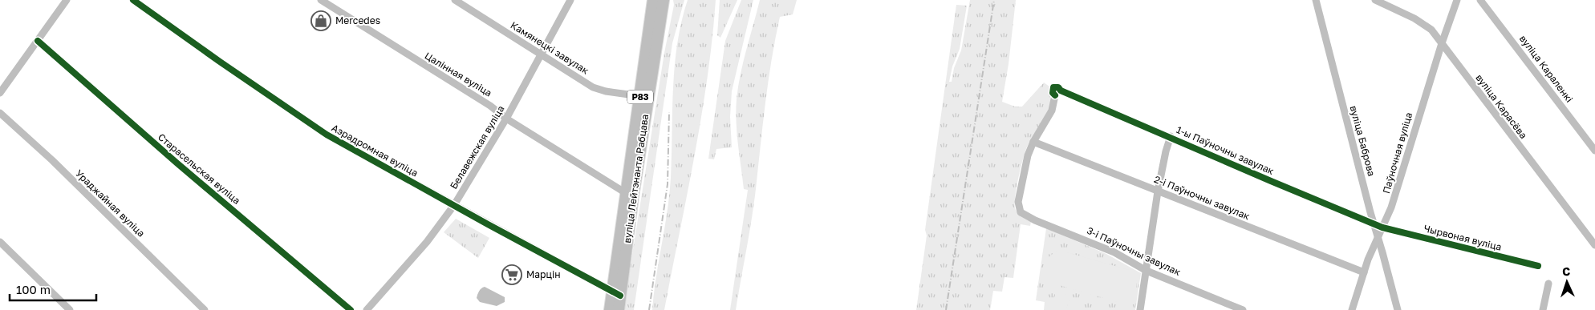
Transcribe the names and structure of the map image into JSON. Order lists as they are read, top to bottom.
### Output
{
  "streets": {
    "highway": ["Р83", "вуліца Лейтэнанта Рабцава"],
    "street": [
      "Камянецкі завулак",
      "вуліца Караленкі",
      "Цалінная вуліца",
      "вуліца Карасёва",
      "вуліца Баброва",
      "Белавежская вуліца",
      "Аэрадромная вуліца",
      "1-ы Паўночны завулак",
      "Паўночная вуліца",
      "Старасельская вуліца",
      "2-і Паўночны завулак",
      "Ураджайная вуліца",
      "Чырвоная вуліца",
      "3-і Паўночны завулак"
    ]
  },
  "crossings": [
    ["Камянецкі завулак", "Белавежская вуліца"],
    ["Камянецкі завулак", "вуліца Лейтэнанта Рабцава"],
    ["Цалінная вуліца", "Белавежская вуліца"],
    ["Цалінная вуліца", "вуліца Лейтэнанта Рабцава"],
    ["вуліца Карасёва", "Паўночная вуліца"],
    ["вуліца Баброва", "1-ы Паўночны завулак"],
    ["вуліца Баброва", "Паўночная вуліца"],
    ["Белавежская вуліца", "Аэрадромная вуліца"],
    ["Аэрадромная вуліца", "вуліца Лейтэнанта Рабцава"],
    ["1-ы Паўночны завулак", "Паўночная вуліца"],
    ["1-ы Паўночны завулак", "2-і Паўночны завулак"],
    ["1-ы Паўночны завулак", "Чырвоная вуліца"],
    ["1-ы Паўночны завулак", "3-і Паўночны завулак"],
    ["Паўночная вуліца", "2-і Паўночны завулак"],
    ["Паўночная вуліца", "Чырвоная вуліца"],
    ["2-і Паўночны завулак", "3-і Паўночны завулак"]
  ],
  "places": {
    "shop": ["Mercedes"],
    "supermarket": ["Марцін"]
  },
  "scale_bar": "100 m",
  "north": "top"
}
